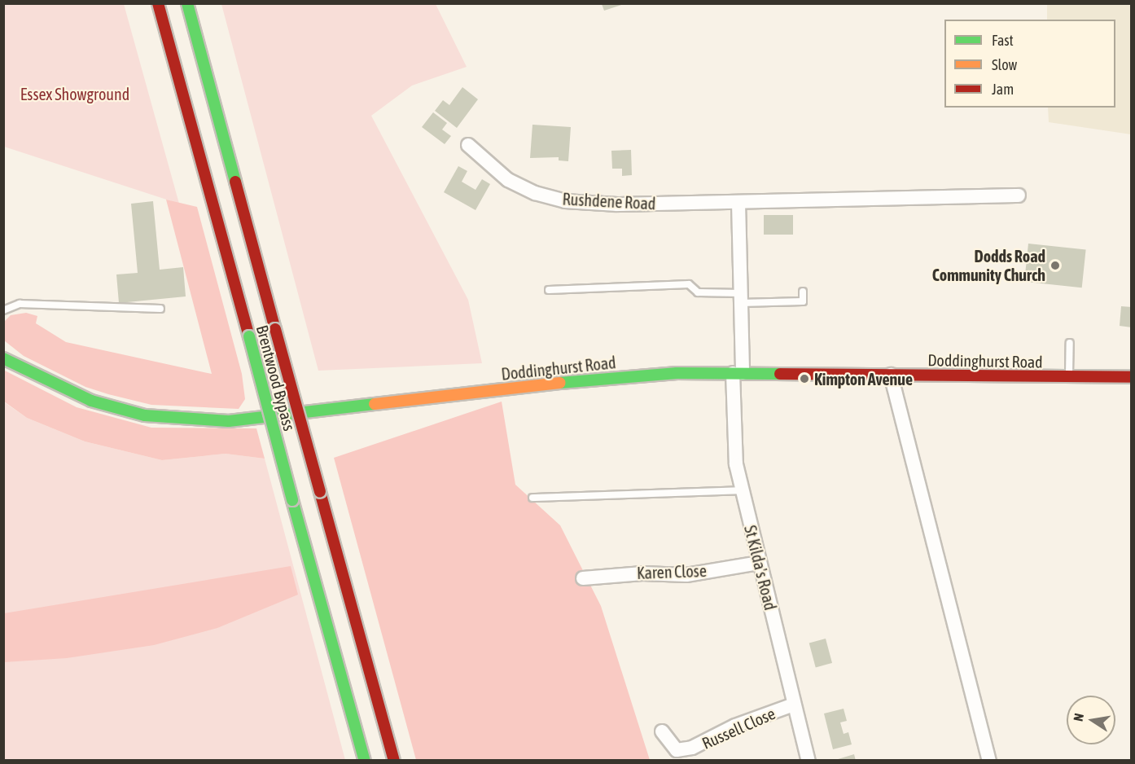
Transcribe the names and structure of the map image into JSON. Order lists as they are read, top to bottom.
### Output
{
  "streets": {
    "main road": ["Doddinghurst Road", "Brentwood Bypass"],
    "street": [
      "Rushdene Road",
      "St Kilda's Road",
      "Karen Close",
      "Russell Close"
    ]
  },
  "crossings": [
    ["Doddinghurst Road", "St Kilda's Road"],
    ["St Kilda's Road", "Karen Close"],
    ["St Kilda's Road", "Russell Close"]
  ],
  "parks": ["Essex Showground"],
  "places": ["Dodds Road Community Church", "Kimpton Avenue"],
  "legend": ["Fast", "Slow", "Jam"],
  "north": "left"
}
